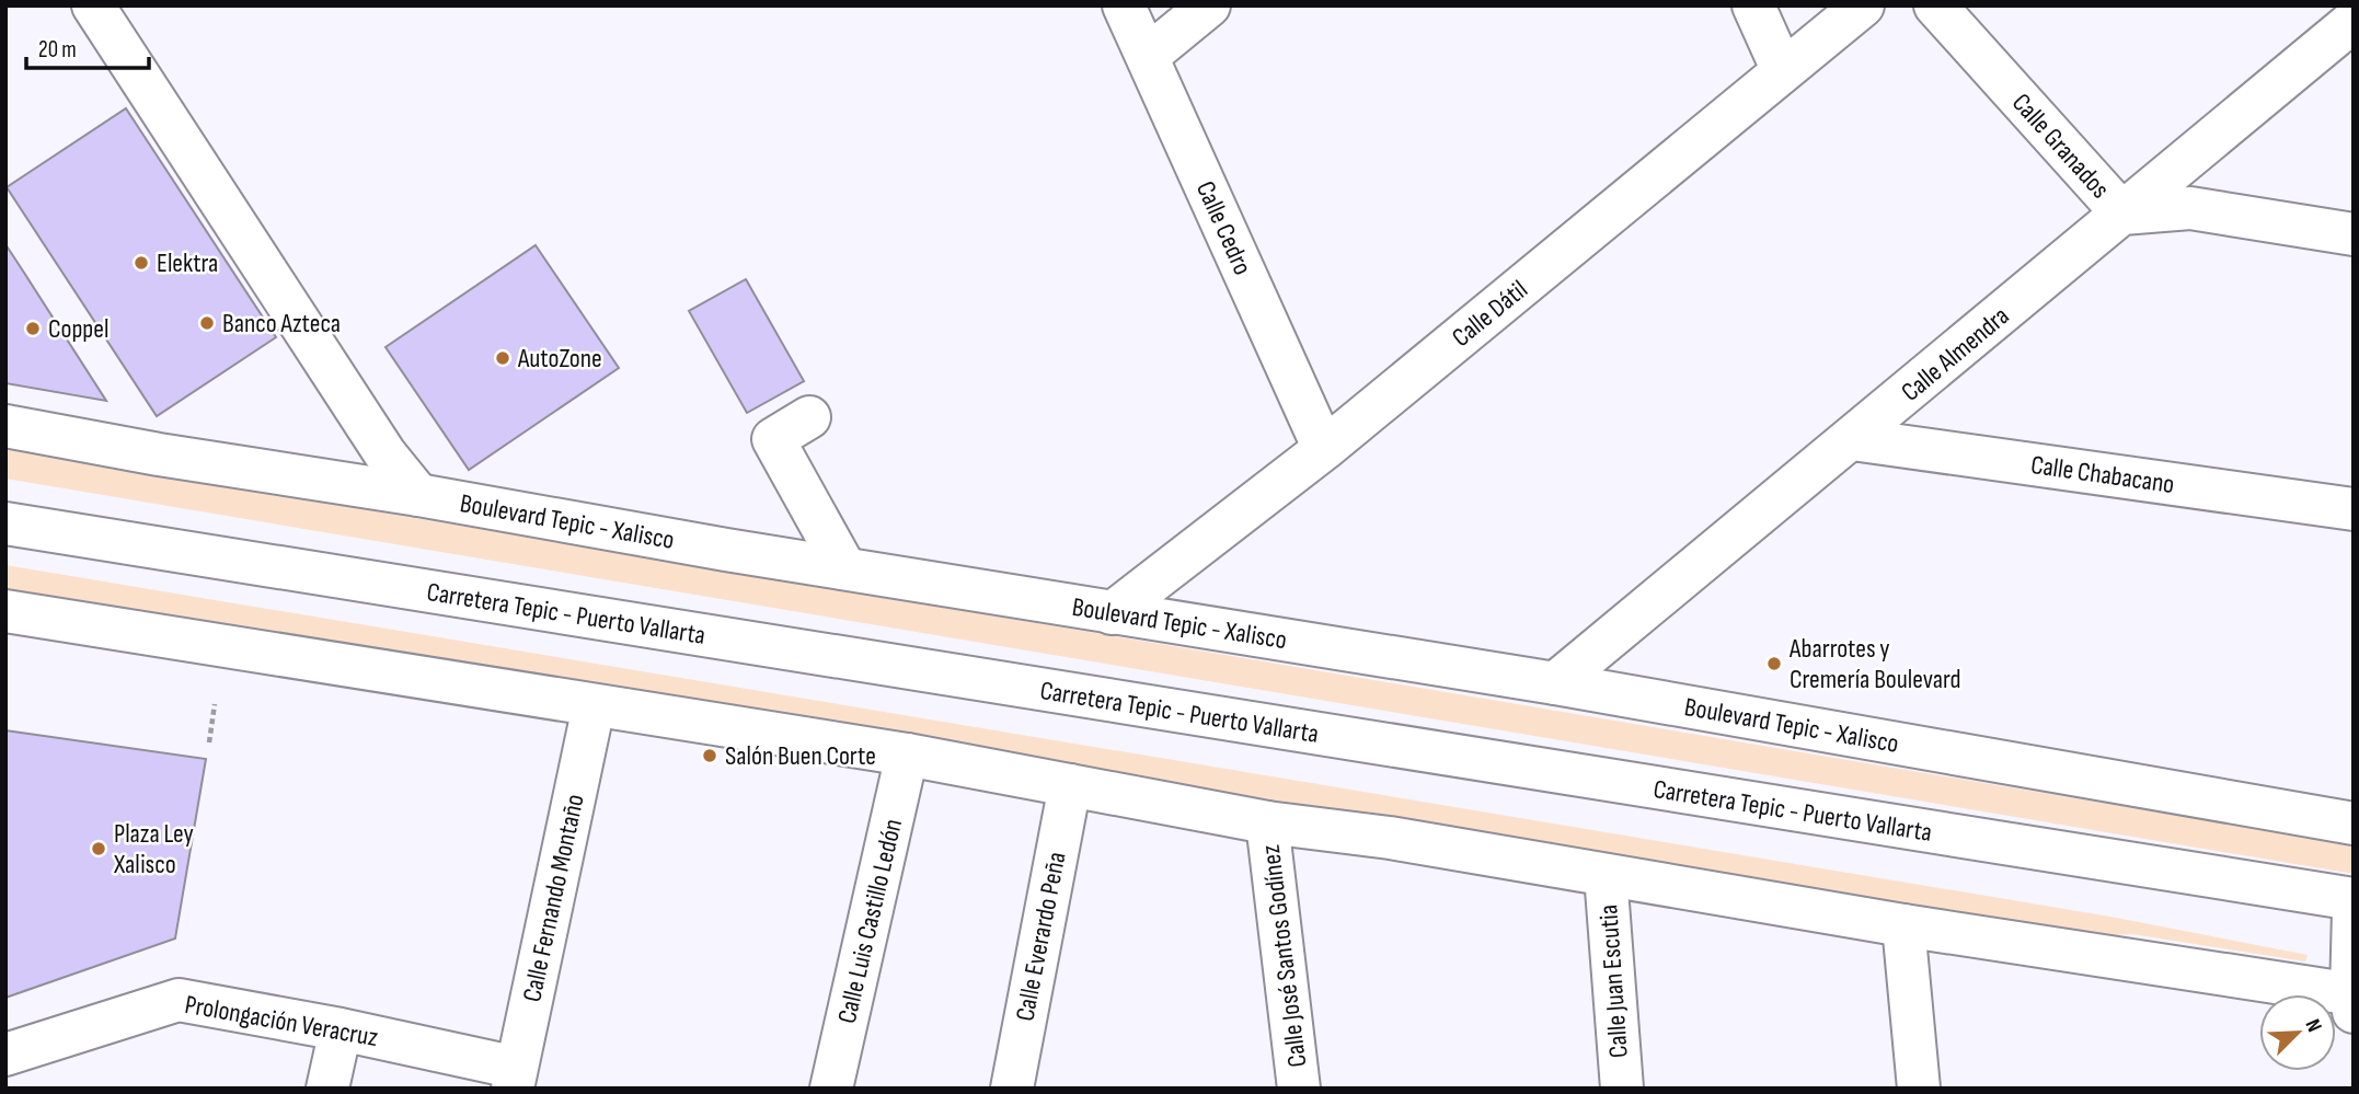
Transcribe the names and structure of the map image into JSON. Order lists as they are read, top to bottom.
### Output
{
  "streets": {
    "main road": [
      "Calle Granados",
      "Calle Cedro",
      "Calle Dátil",
      "Calle Almendra",
      "Calle Chabacano",
      "Boulevard Tepic - Xalisco",
      "Carretera Tepic - Puerto Vallarta",
      "Calle Fernando Montaño",
      "Calle Luis Castillo Ledón",
      "Calle Everardo Peña",
      "Calle José Santos Godínez",
      "Calle Juan Escutia",
      "Prolongación Veracruz"
    ]
  },
  "crossings": [
    ["Calle Granados", "Calle Almendra"],
    ["Calle Cedro", "Calle Dátil"],
    ["Calle Dátil", "Boulevard Tepic - Xalisco"],
    ["Calle Almendra", "Calle Chabacano"],
    ["Calle Almendra", "Boulevard Tepic - Xalisco"],
    ["Calle Fernando Montaño", "Prolongación Veracruz"]
  ],
  "places": [
    "Elektra",
    "Banco Azteca",
    "Coppel",
    "AutoZone",
    "Abarrotes y Cremería Boulevard",
    "Salón Buen Corte",
    "Plaza Ley Xalisco"
  ],
  "scale_bar": "20 m",
  "north": "top right"
}
